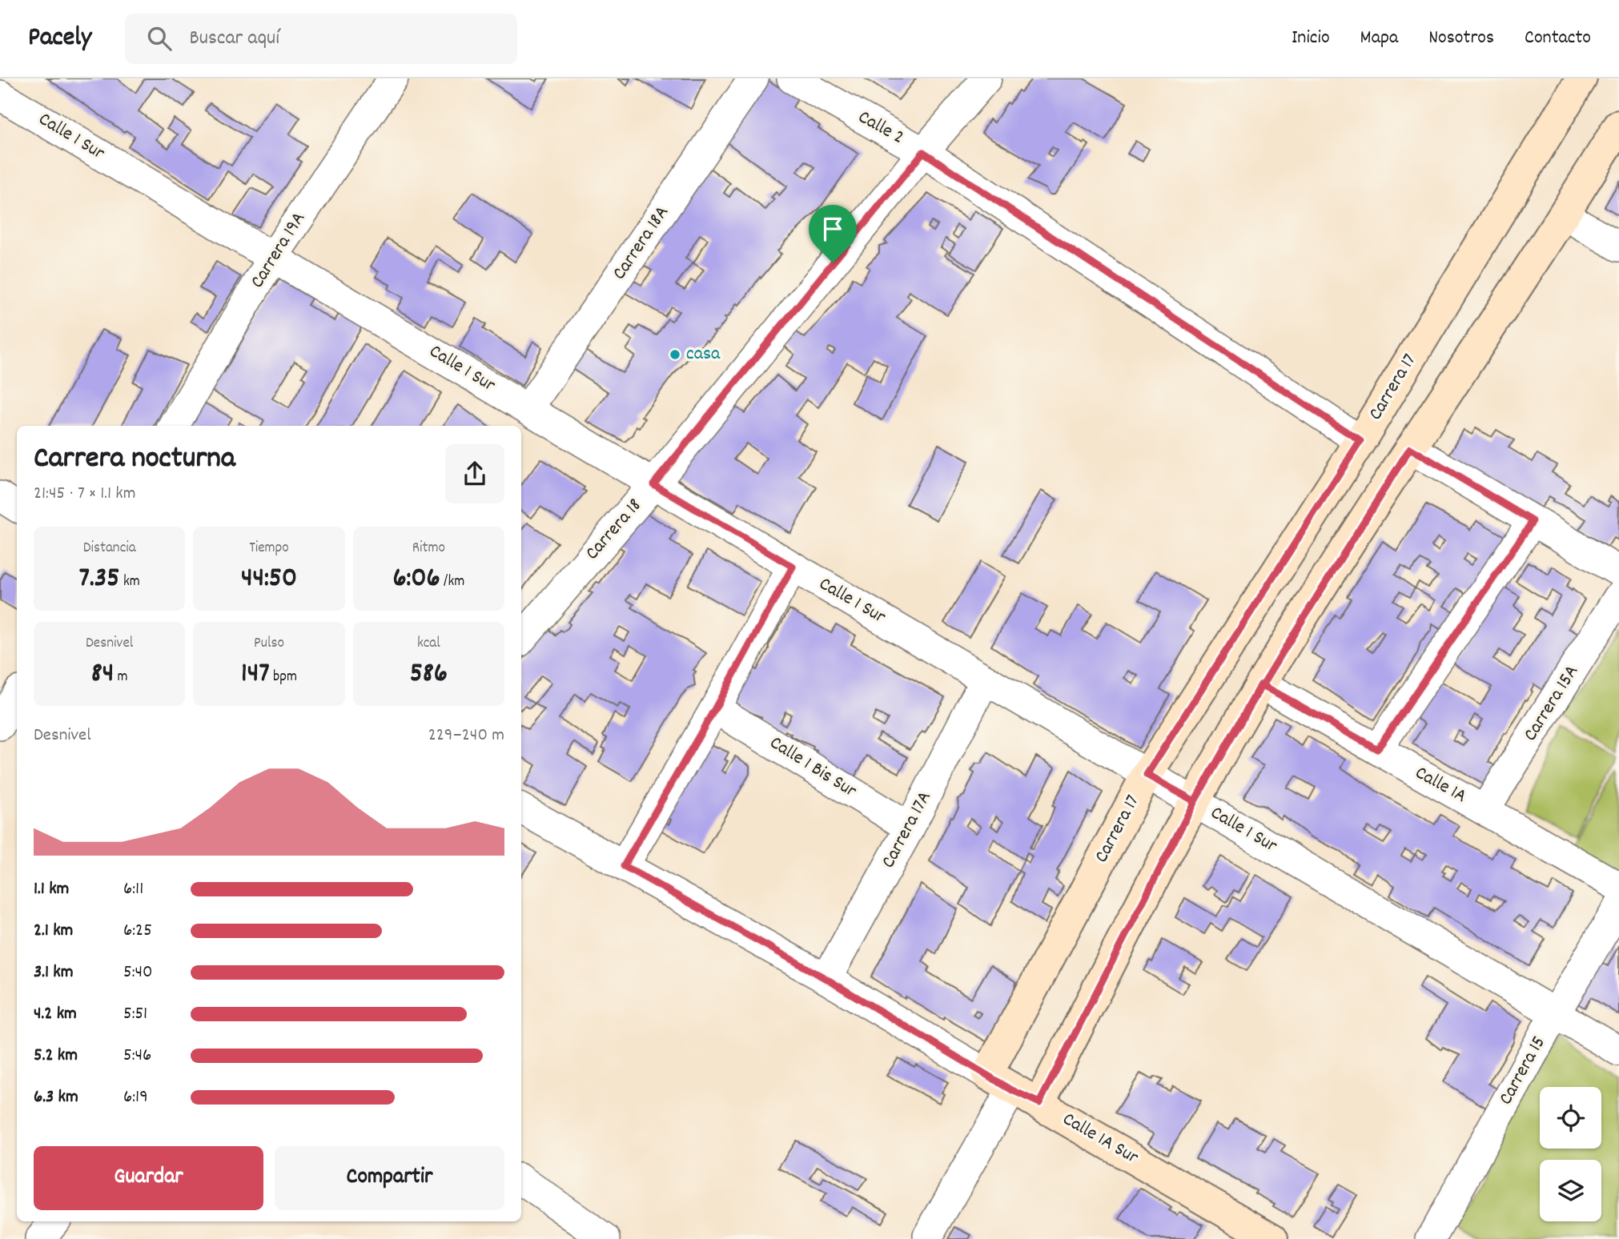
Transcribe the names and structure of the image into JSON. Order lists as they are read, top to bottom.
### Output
{
  "streets": {
    "street": [
      "Calle 2",
      "Calle 1 Sur",
      "Carrera 18A",
      "Carrera 19A",
      "Carrera 17",
      "Carrera 18",
      "Carrera 15A",
      "Calle 1 Bis Sur",
      "Calle 1A",
      "Carrera 17A",
      "Carrera 15",
      "Calle 1A Sur"
    ]
  },
  "crossings": [
    ["Calle 2", "Carrera 17"],
    ["Calle 2", "Carrera 18"],
    ["Calle 1 Sur", "Carrera 18A"],
    ["Calle 1 Sur", "Carrera 19A"],
    ["Calle 1 Sur", "Carrera 17"],
    ["Calle 1 Sur", "Carrera 18"],
    ["Calle 1 Sur", "Carrera 17A"],
    ["Calle 1 Sur", "Carrera 15"],
    ["Carrera 17", "Calle 1A Sur"],
    ["Carrera 15A", "Calle 1A"],
    ["Calle 1 Bis Sur", "Carrera 17A"],
    ["Carrera 17A", "Calle 1A Sur"]
  ],
  "places": ["casa"],
  "page": {
    "header": "Pacely",
    "search": "Buscar aquí",
    "nav": [
      "Inicio",
      "Mapa",
      "Nosotros",
      "Contacto"
    ],
    "heading": ["Carrera nocturna", "21:45 · 7 × 1.1 km"],
    "stats": [
      ["Distancia", "7.35 km"],
      ["Tiempo", "44:50"],
      ["Ritmo", "6:06 /km"],
      ["Desnivel", "84 m"],
      ["Pulso", "147 bpm"],
      ["kcal", "586"]
    ],
    "chart": ["Desnivel", "229–240 m"],
    "list": [
      {
        "name": "1.1 km",
        "note": "6:11"
      },
      {
        "name": "2.1 km",
        "note": "6:25"
      },
      {
        "name": "3.1 km",
        "note": "5:40"
      },
      {
        "name": "4.2 km",
        "note": "5:51"
      },
      {
        "name": "5.2 km",
        "note": "5:46"
      },
      {
        "name": "6.3 km",
        "note": "6:19"
      }
    ],
    "buttons": ["Guardar", "Compartir"]
  }
}
